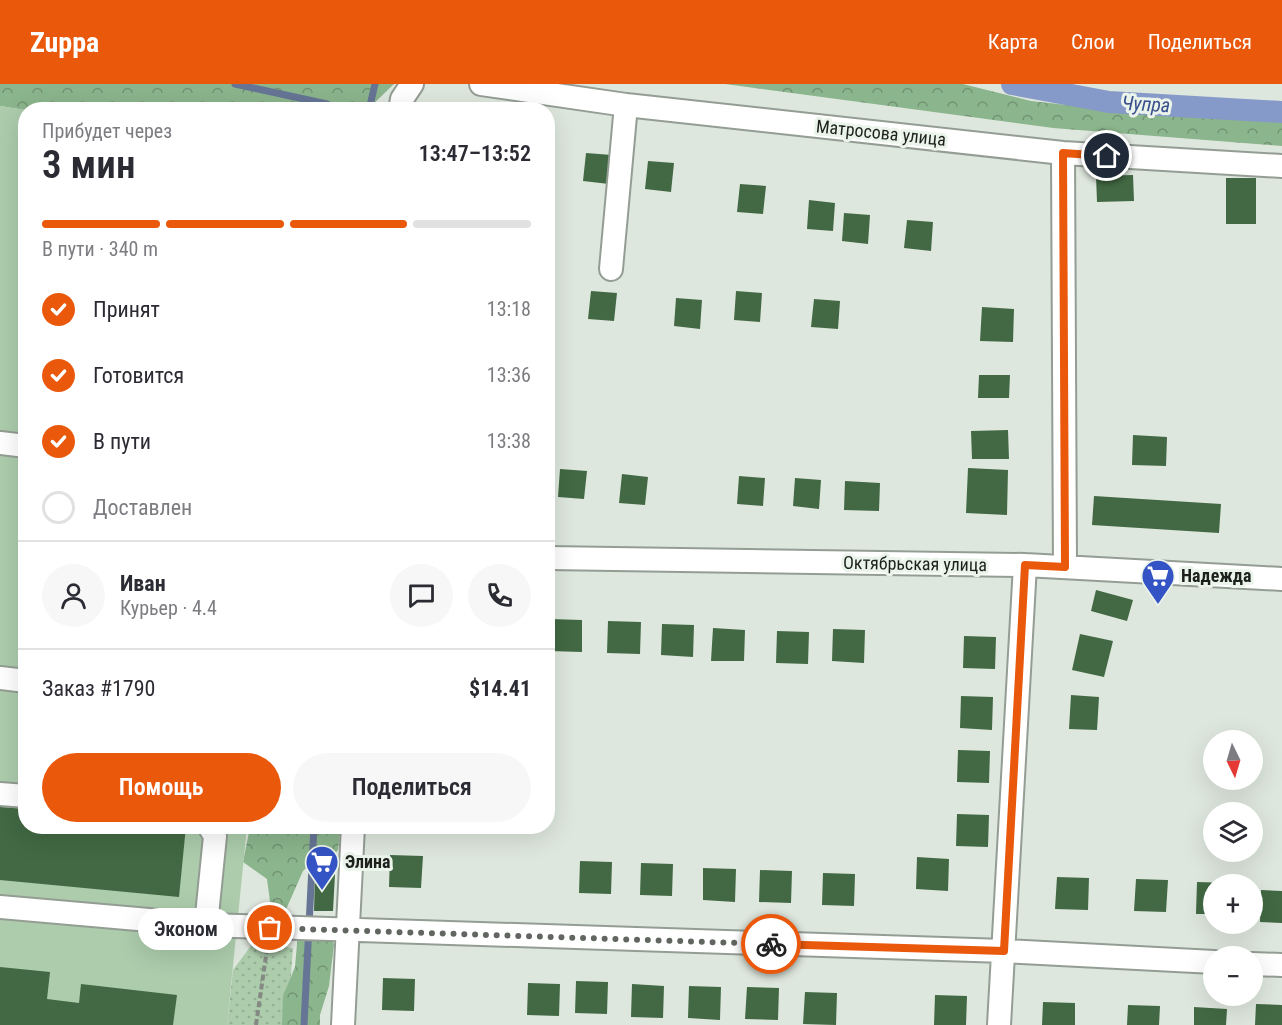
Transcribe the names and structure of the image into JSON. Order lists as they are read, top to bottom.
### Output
{
  "streets": {
    "street": ["Матросова улица", "Октябрьская улица"]
  },
  "water": ["Чупра"],
  "places": {
    "supermarket": ["Надежда", "Элина"],
    "other": ["Эконом"]
  },
  "north": "bottom",
  "page": {
    "header": "Zuppa",
    "nav": ["Карта", "Слои", "Поделиться"],
    "heading": ["3 мин", "Прибудет через", "13:47–13:52"],
    "panel": [
      "Иван",
      "Курьер · 4.4",
      "Заказ #1790",
      "$14.41"
    ],
    "bar": "В пути · 340 m",
    "list": [
      ["Принят", "13:18"],
      ["Готовится", "13:36"],
      ["В пути", "13:38"],
      "Доставлен"
    ],
    "map_buttons": ["+", "−"],
    "buttons": ["Помощь", "Поделиться"],
    "bubble": "Эконом"
  }
}
